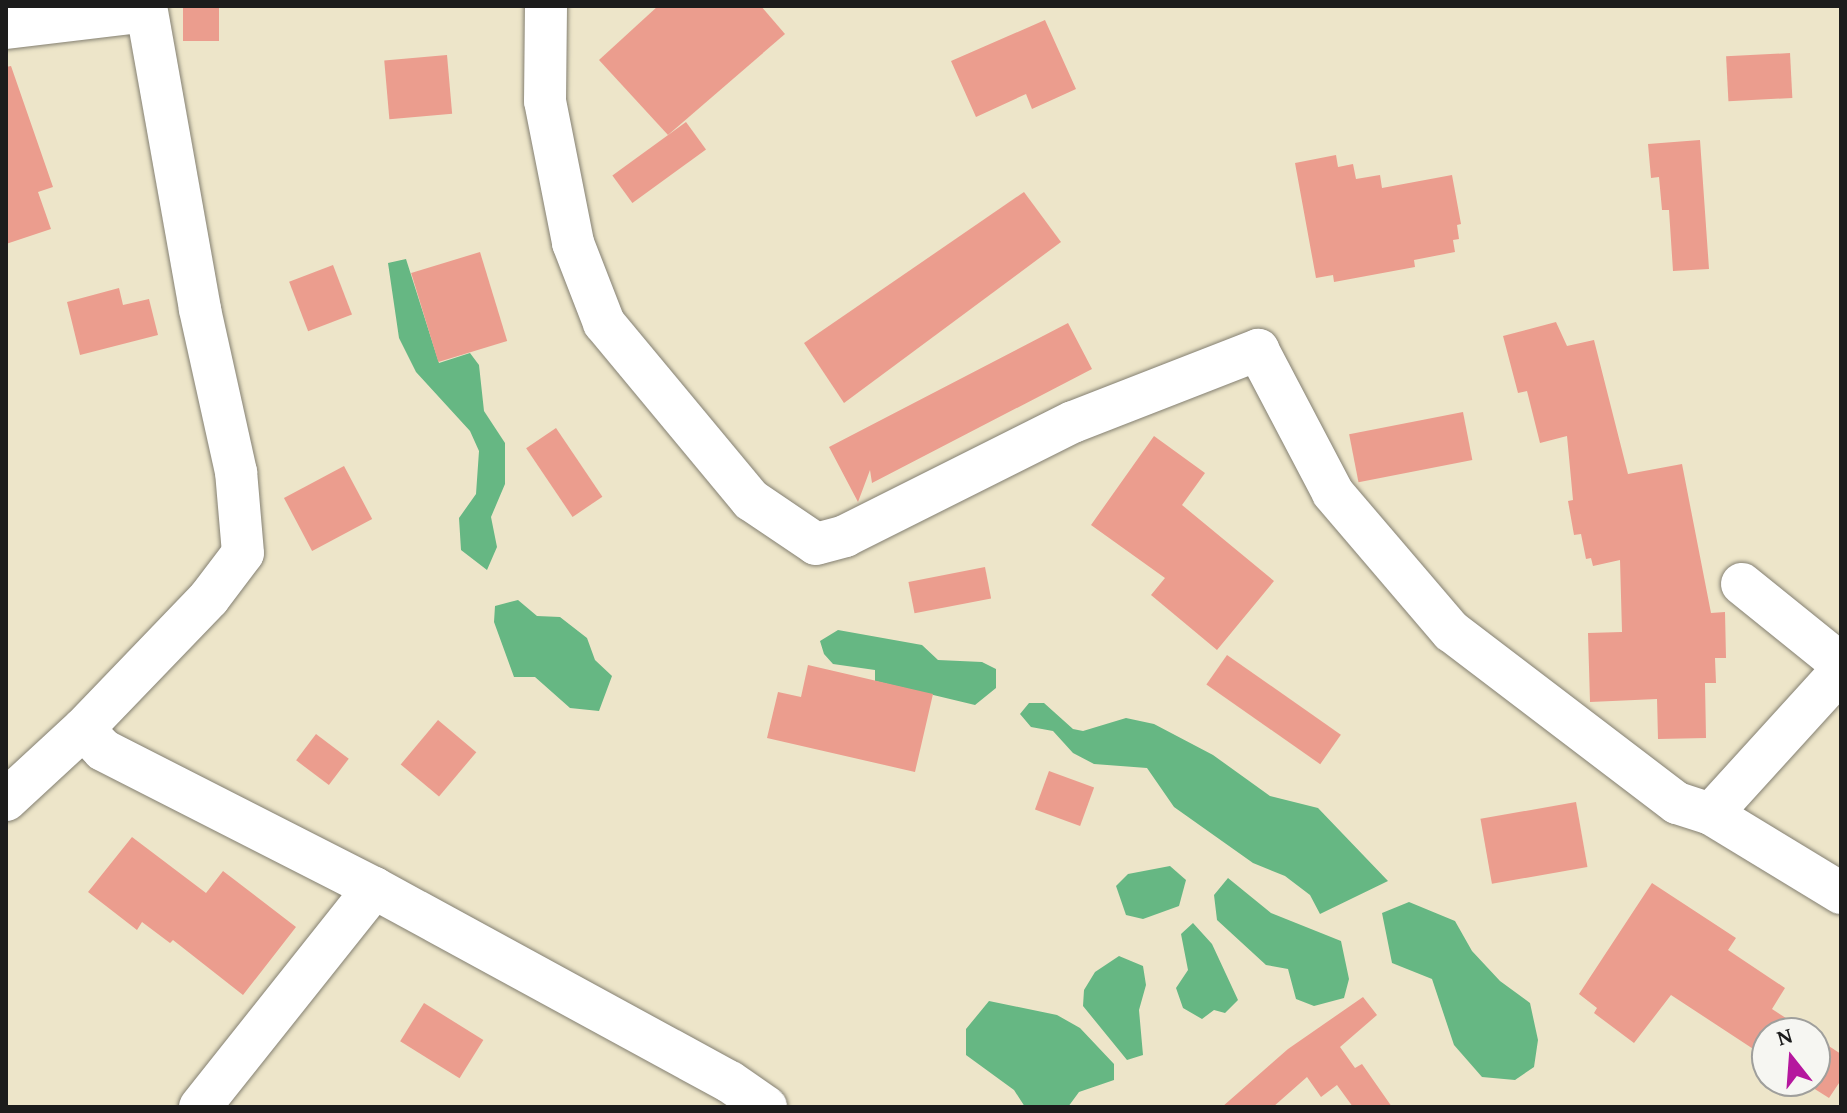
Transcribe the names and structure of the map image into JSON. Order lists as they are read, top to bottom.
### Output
{
  "north": "top"
}
